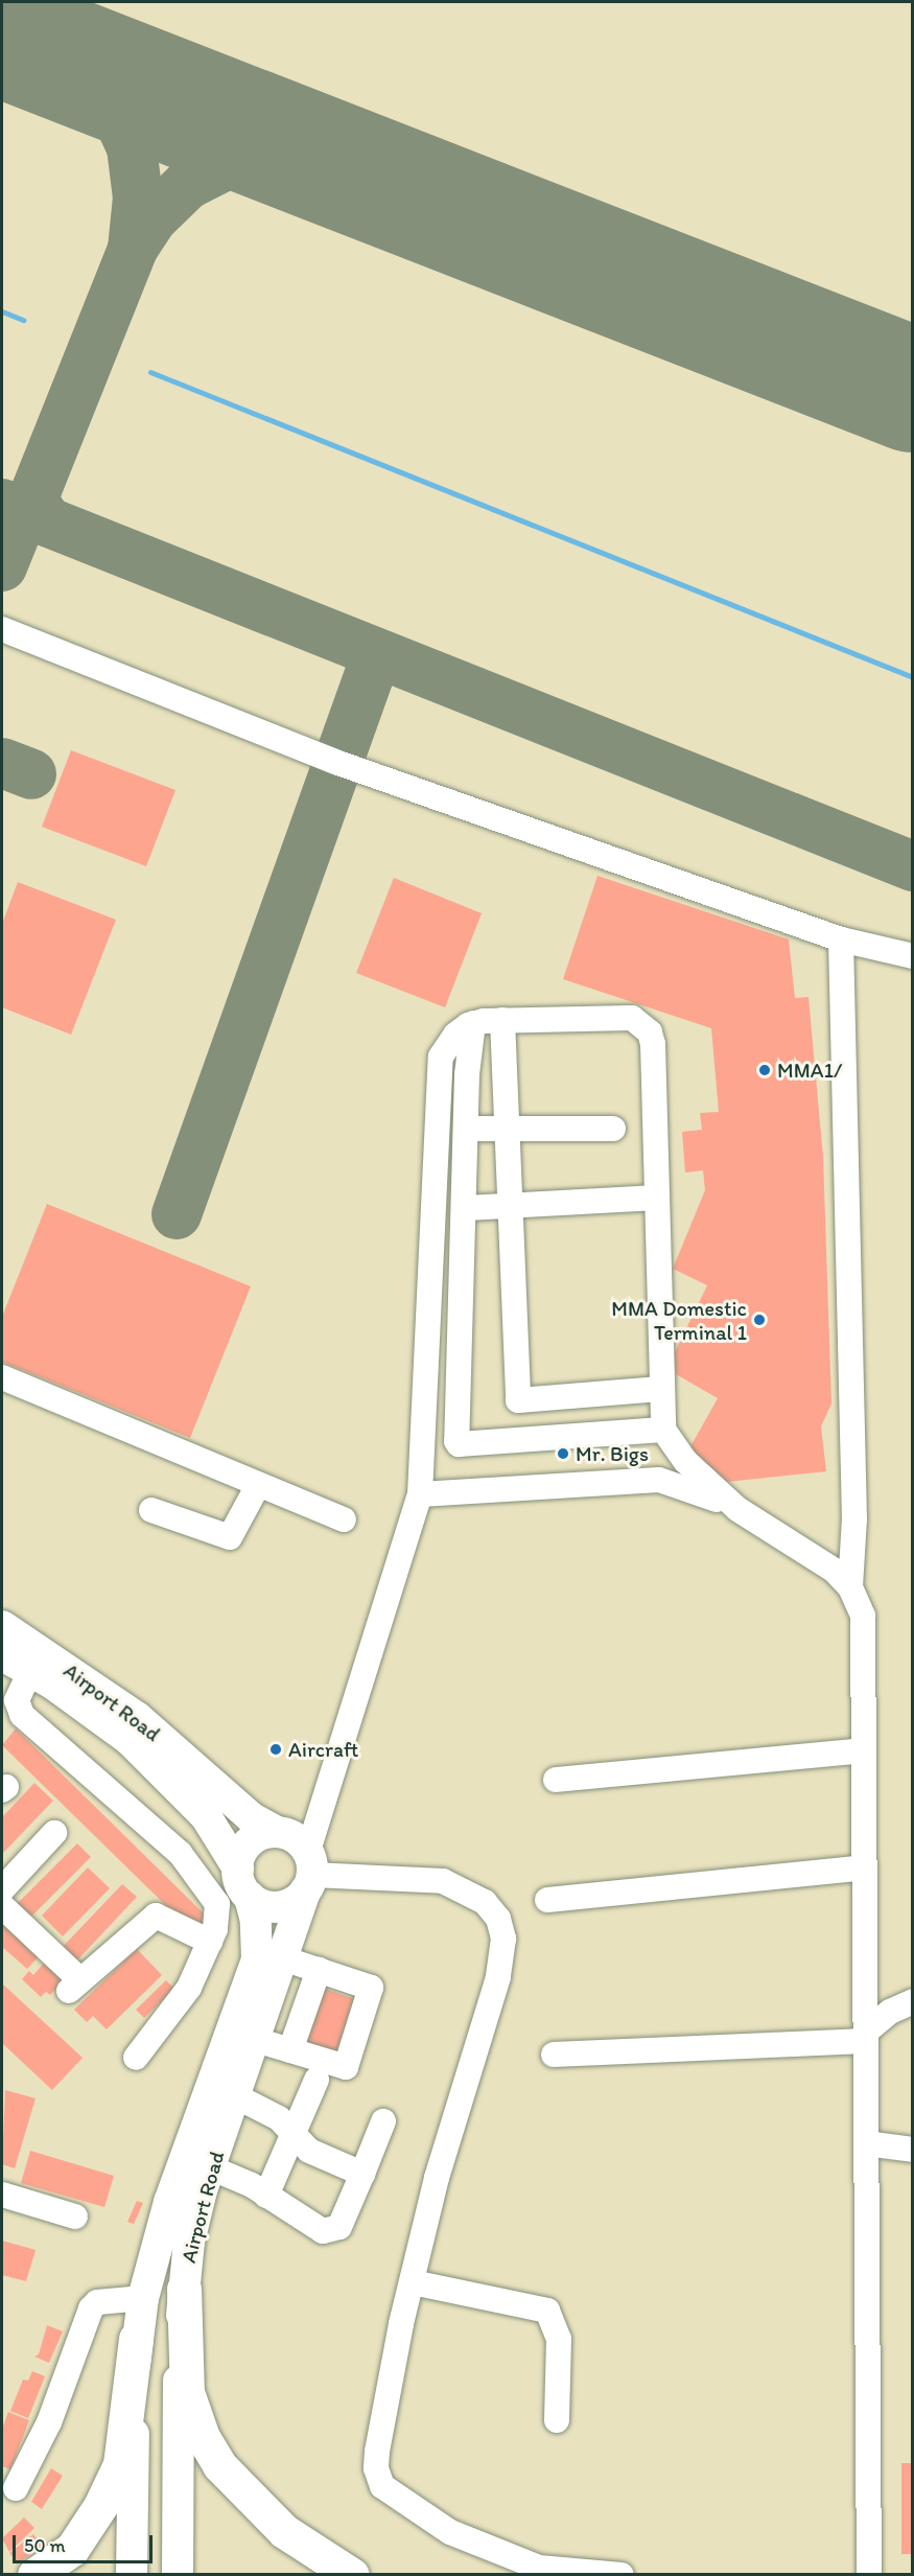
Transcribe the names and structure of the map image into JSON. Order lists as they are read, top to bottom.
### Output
{
  "streets": {
    "main road": ["Airport Road"]
  },
  "places": [
    "MMA1/",
    "MMA Domestic Terminal 1",
    "Mr. Bigs",
    "Aircraft"
  ],
  "scale_bar": "50 m"
}
